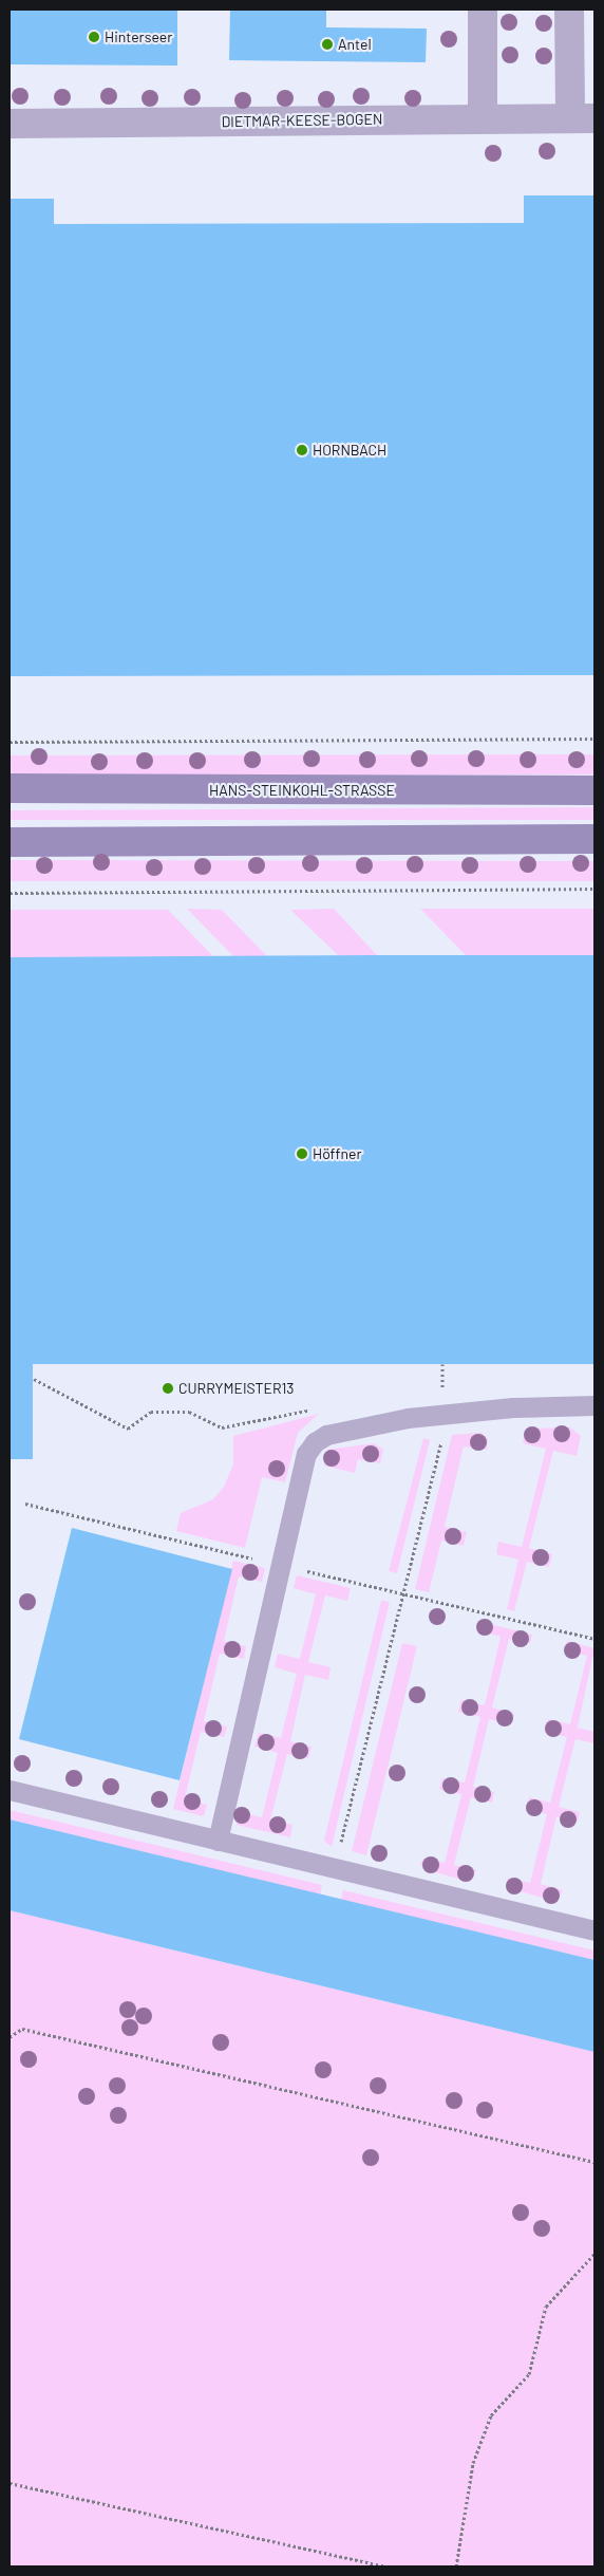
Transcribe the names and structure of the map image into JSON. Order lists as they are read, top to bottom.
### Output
{
  "streets": {
    "main road": ["HANS-STEINKOHL-STRASSE"],
    "street": ["DIETMAR-KEESE-BOGEN"]
  },
  "places": [
    "Hinterseer",
    "Antel",
    "HORNBACH",
    "Höffner",
    "CURRYMEISTER13"
  ]
}
